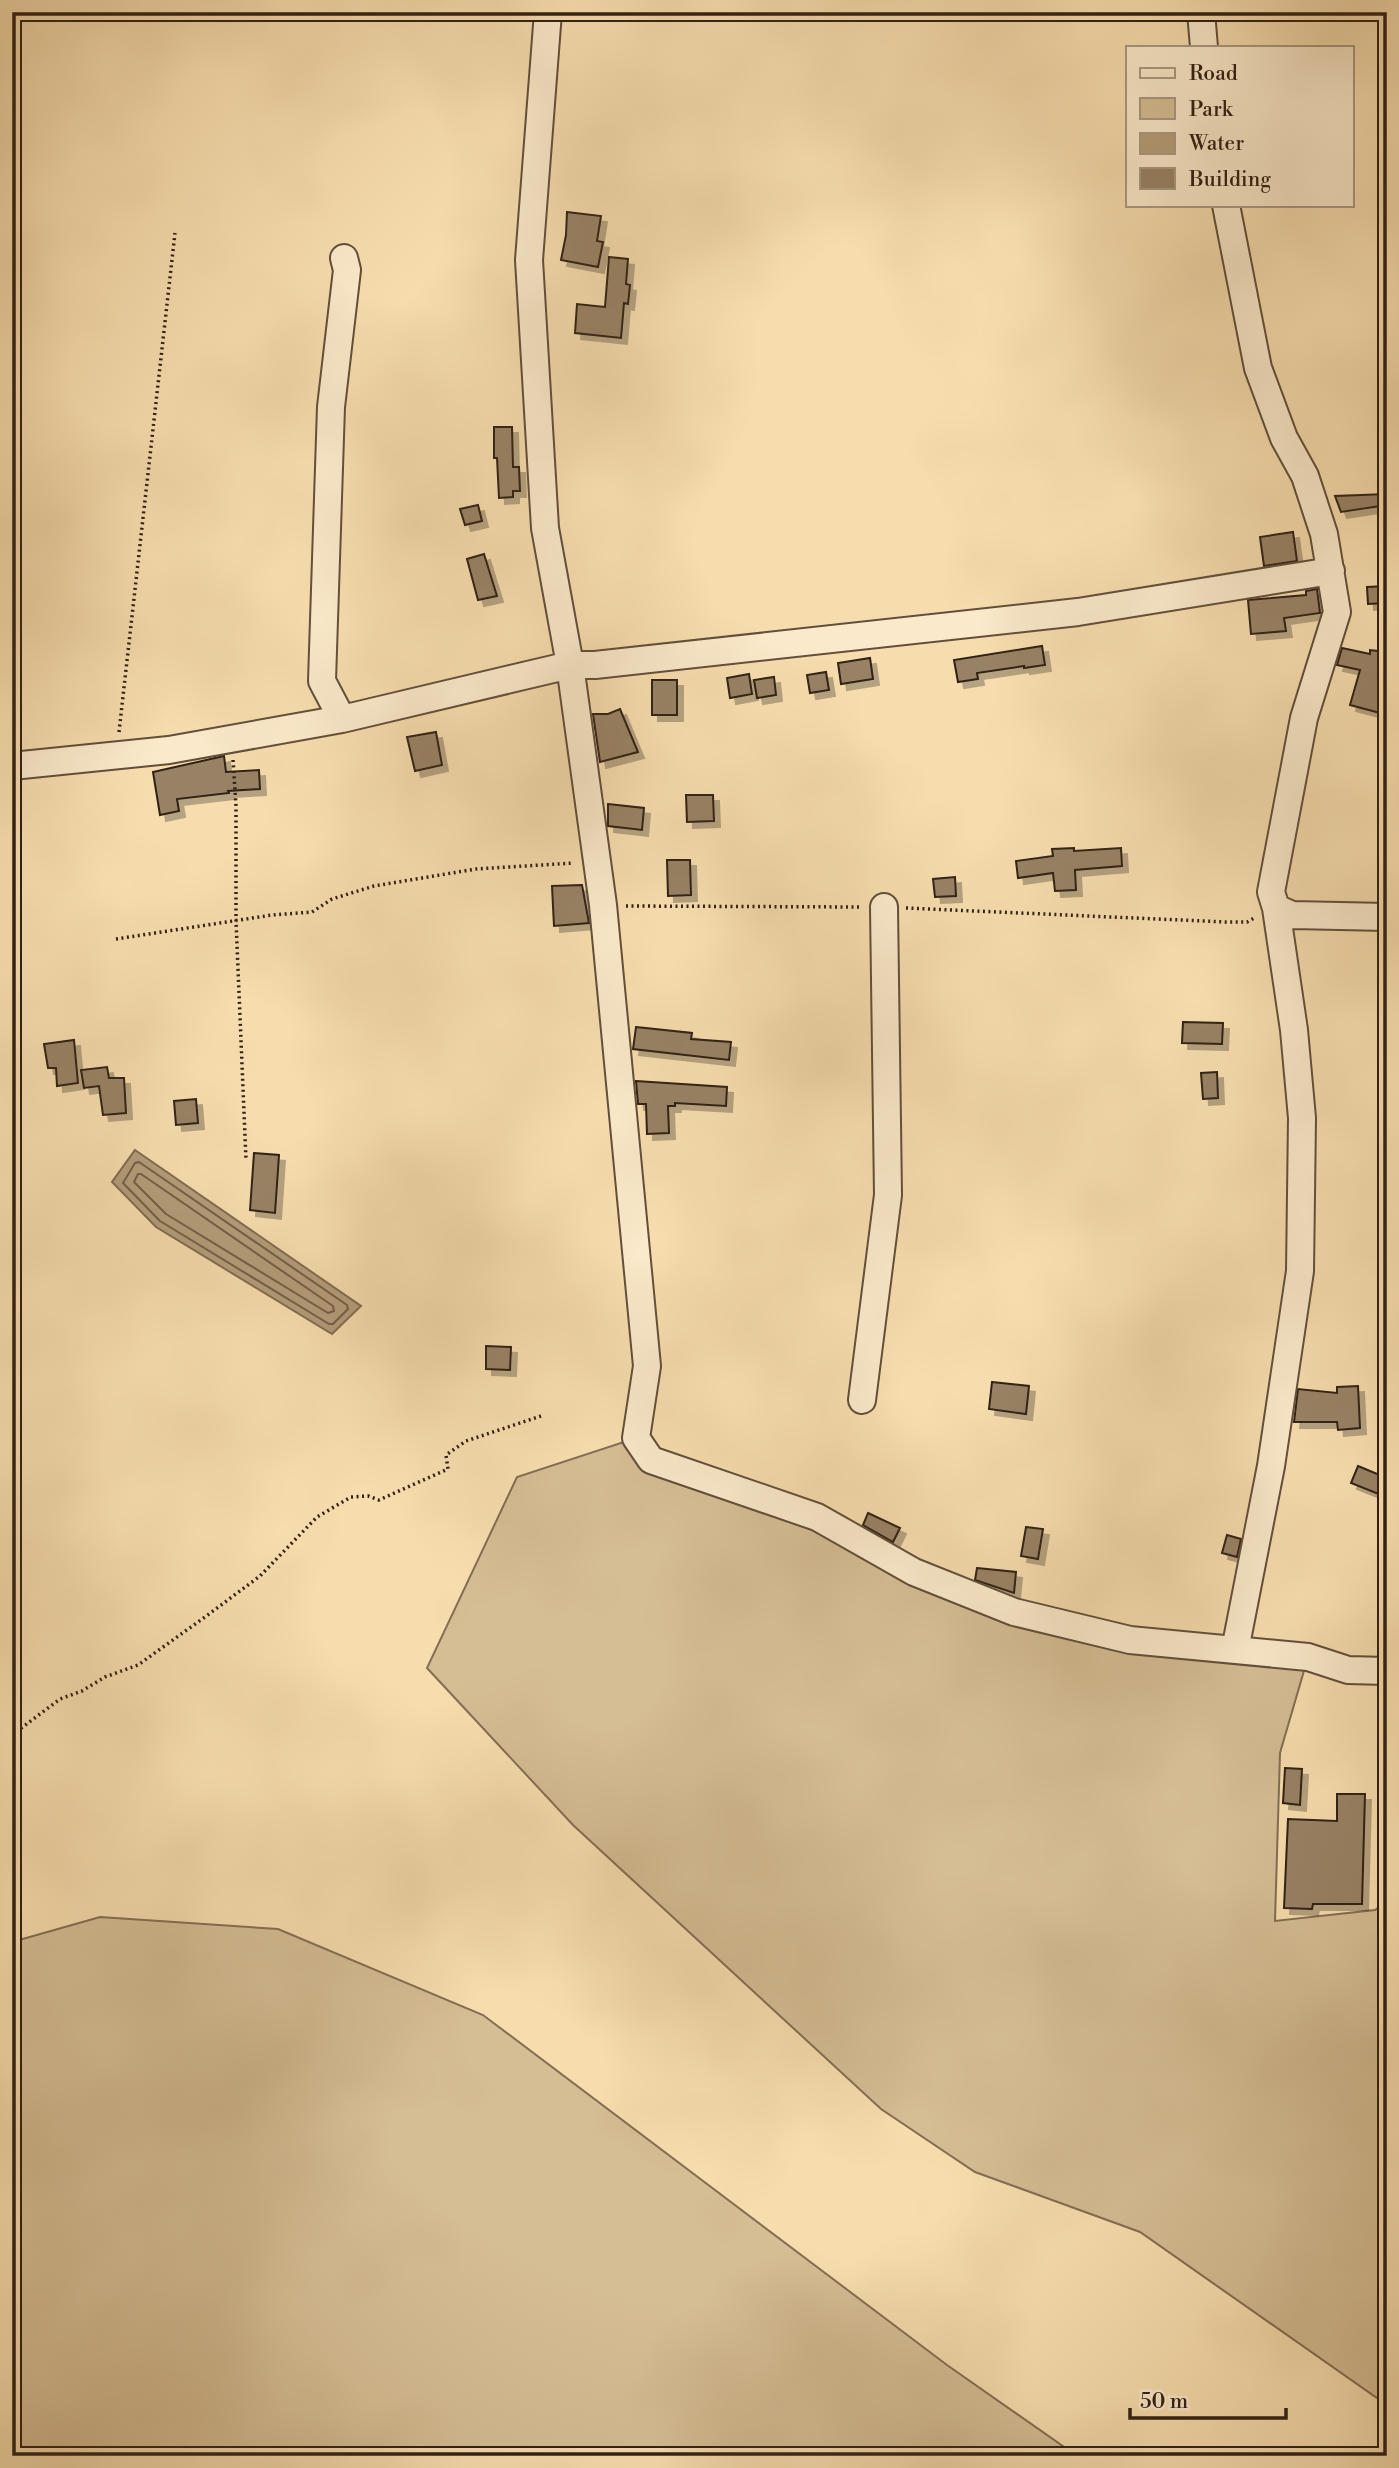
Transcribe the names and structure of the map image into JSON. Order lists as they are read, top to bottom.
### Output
{
  "legend": [
    "Road",
    "Park",
    "Water",
    "Building"
  ],
  "scale_bar": "50 m"
}
